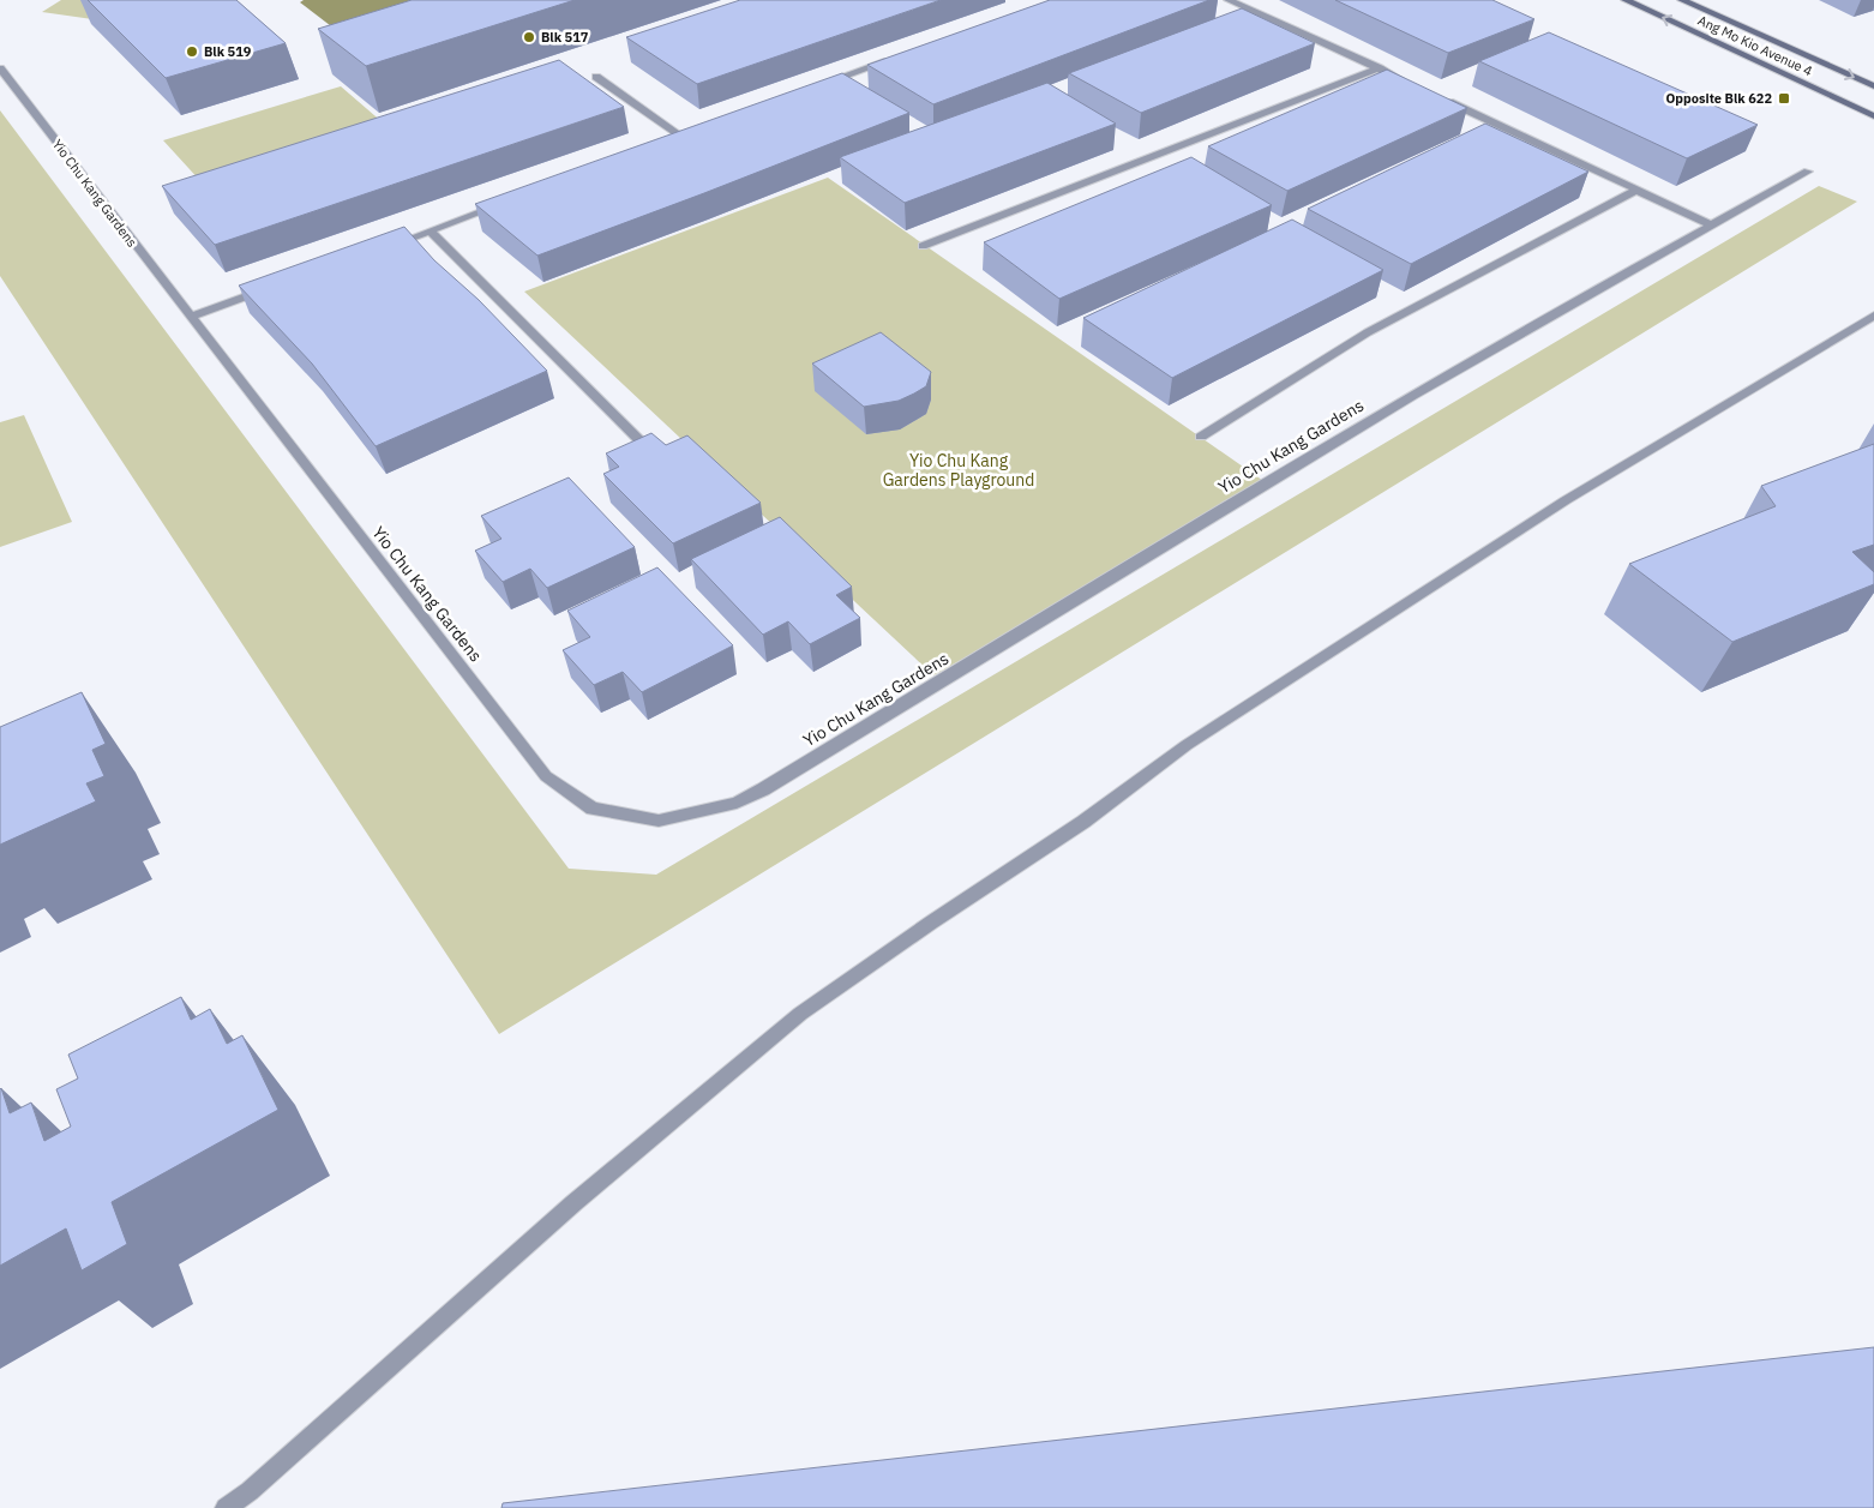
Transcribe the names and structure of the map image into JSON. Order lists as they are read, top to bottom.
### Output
{
  "streets": {
    "main road": ["Ang Mo Kio Avenue 4"],
    "street": ["Yio Chu Kang Gardens"]
  },
  "parks": ["Yio Chu Kang Gardens Playground"],
  "places": {
    "other": ["Blk 517", "Blk 519"],
    "transit": ["Opposite Blk 622"]
  }
}
